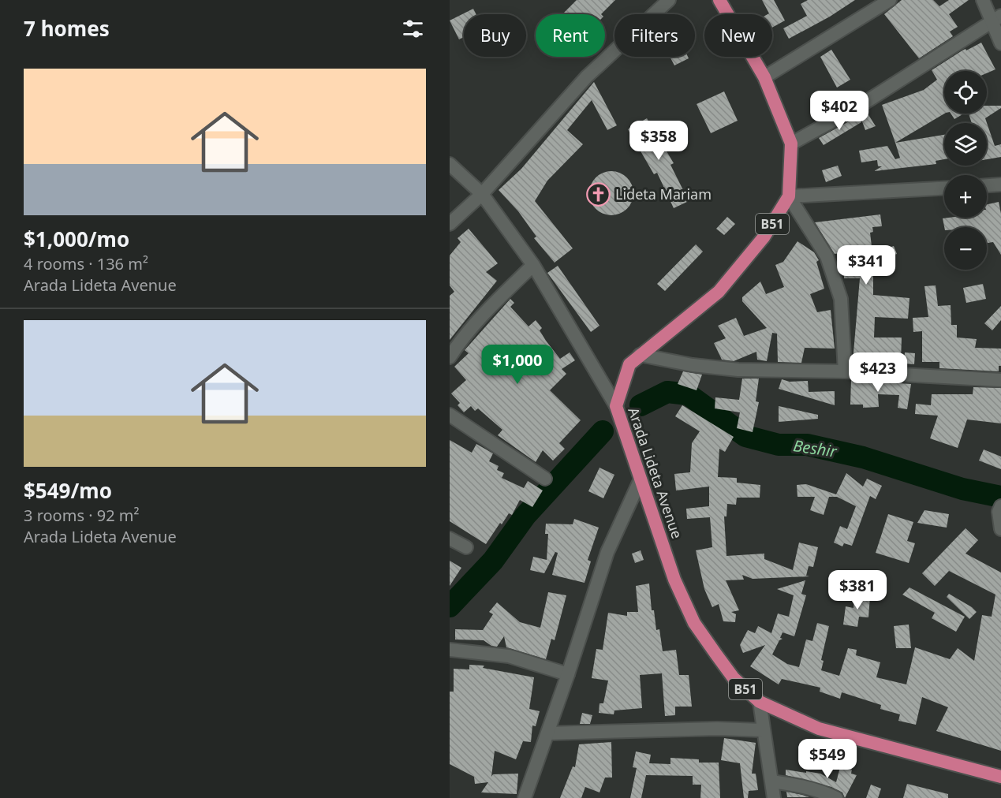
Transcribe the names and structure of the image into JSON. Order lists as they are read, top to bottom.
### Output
{
  "streets": {
    "highway": ["B51", "Arada Lideta Avenue"]
  },
  "water": ["Beshir"],
  "places": {
    "church": ["Lideta Mariam"]
  },
  "page": {
    "heading": "7 homes",
    "chip": [
      "Buy",
      "Rent",
      "Filters",
      "New"
    ],
    "list": [
      {
        "name": "$1,000/mo",
        "note": "4 rooms · 136 m² · Arada Lideta Avenue"
      },
      {
        "name": "$549/mo",
        "note": "3 rooms · 92 m² · Arada Lideta Avenue"
      }
    ],
    "map_buttons": ["+", "−"],
    "price": [
      "$402",
      "$358",
      "$341",
      "$1,000",
      "$423",
      "$381",
      "$549"
    ]
  }
}
